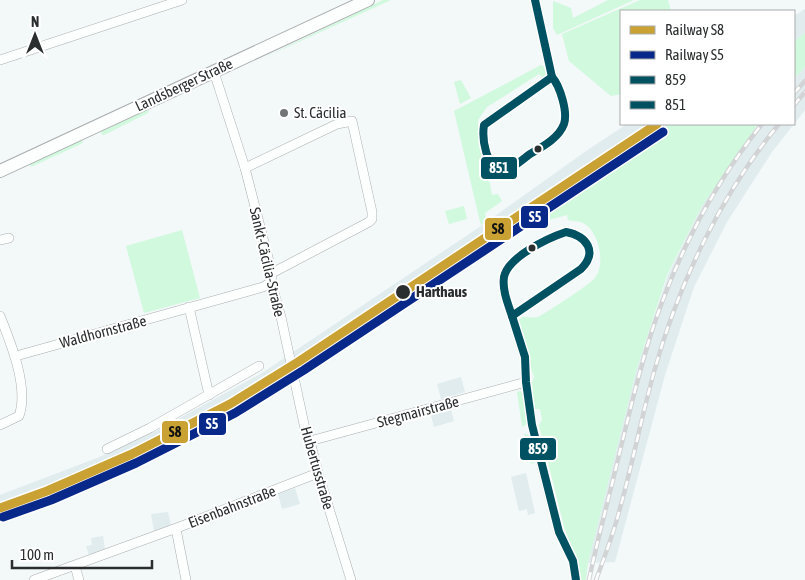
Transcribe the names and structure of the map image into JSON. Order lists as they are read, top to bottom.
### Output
{
  "streets": {
    "main road": ["Landsberger Straße"],
    "street": [
      "Sankt-Cäcilia-Straße",
      "Waldhornstraße",
      "Stegmairstraße",
      "Hubertusstraße",
      "Eisenbahnstraße"
    ]
  },
  "crossings": [
    ["Landsberger Straße", "Sankt-Cäcilia-Straße"],
    ["Sankt-Cäcilia-Straße", "Waldhornstraße"],
    ["Sankt-Cäcilia-Straße", "Hubertusstraße"],
    ["Stegmairstraße", "Hubertusstraße"],
    ["Hubertusstraße", "Eisenbahnstraße"]
  ],
  "places": ["St. Cäcilia", "Harthaus"],
  "lines": [
    "transit line 851",
    "rail line S8",
    "rail line S5",
    "transit line 859"
  ],
  "legend": [
    "Railway S8",
    "Railway S5",
    "859",
    "851"
  ],
  "scale_bar": "100 m",
  "north": "top"
}
